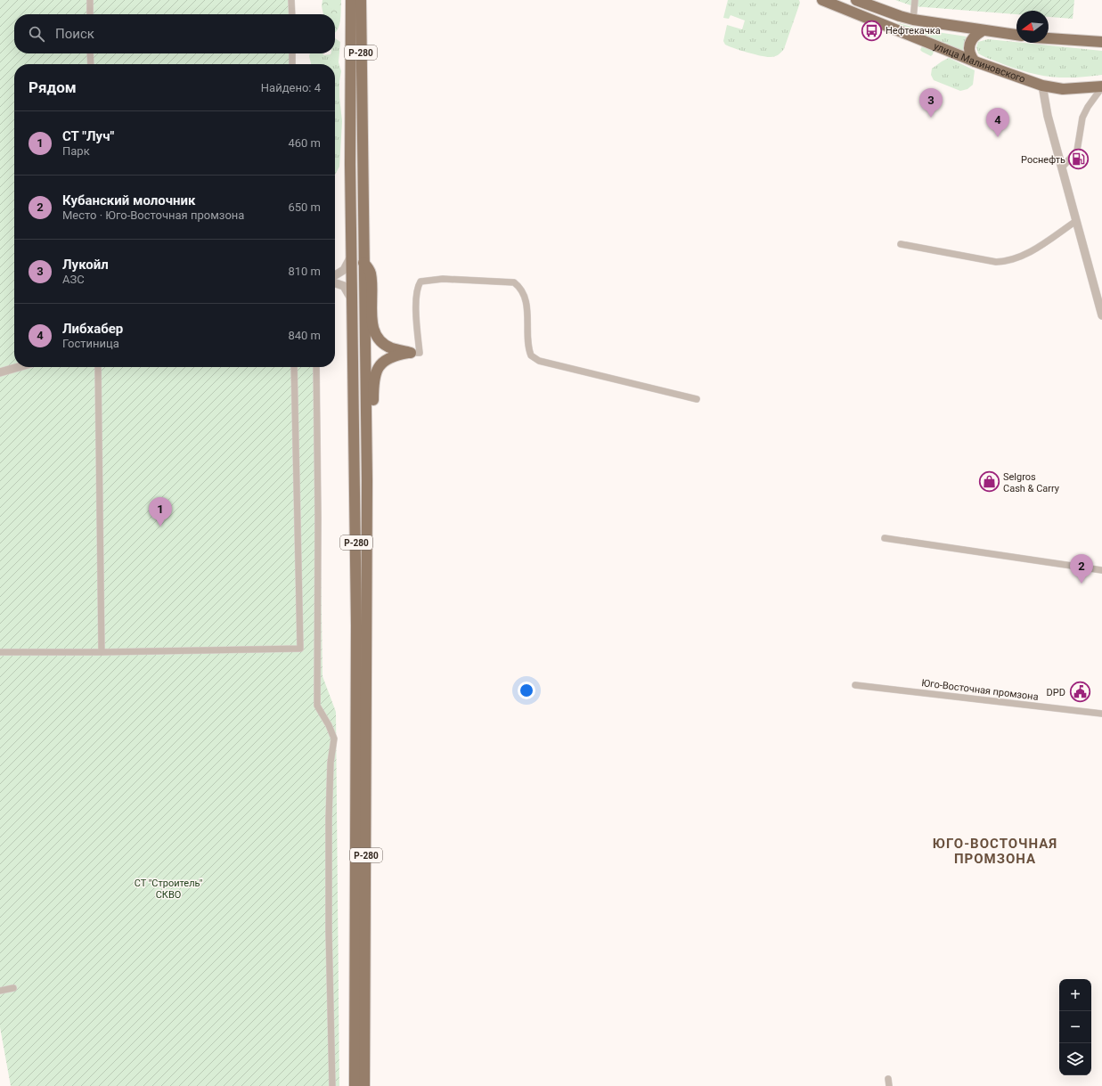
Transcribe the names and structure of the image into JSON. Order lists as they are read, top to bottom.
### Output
{
  "streets": {
    "highway": ["Р-280", "улица Малиновского"],
    "street": ["Юго-Восточная промзона"]
  },
  "districts": ["ЮГО-ВОСТОЧНАЯ ПРОМЗОНА"],
  "parks": ["СТ \"Строитель\" СКВО"],
  "places": {
    "bus stop": ["Нефтекачка"],
    "fuel station": ["Роснефть"],
    "shop": ["Selgros Cash & Carry"],
    "public building": ["DPD"]
  },
  "north": "left",
  "page": {
    "search": "Поиск",
    "heading": ["Рядом", "Найдено: 4"],
    "pins": [
      "3",
      "4",
      "1",
      "2"
    ],
    "list": [
      {
        "mark": "1",
        "name": "СТ \"Луч\"",
        "note": "Парк",
        "value": "460 m"
      },
      {
        "mark": "2",
        "name": "Кубанский молочник",
        "note": "Место · Юго-Восточная промзона",
        "value": "650 m"
      },
      {
        "mark": "3",
        "name": "Лукойл",
        "note": "АЗС",
        "value": "810 m"
      },
      {
        "mark": "4",
        "name": "Либхабер",
        "note": "Гостиница",
        "value": "840 m"
      }
    ],
    "map_buttons": ["+", "−"]
  }
}
